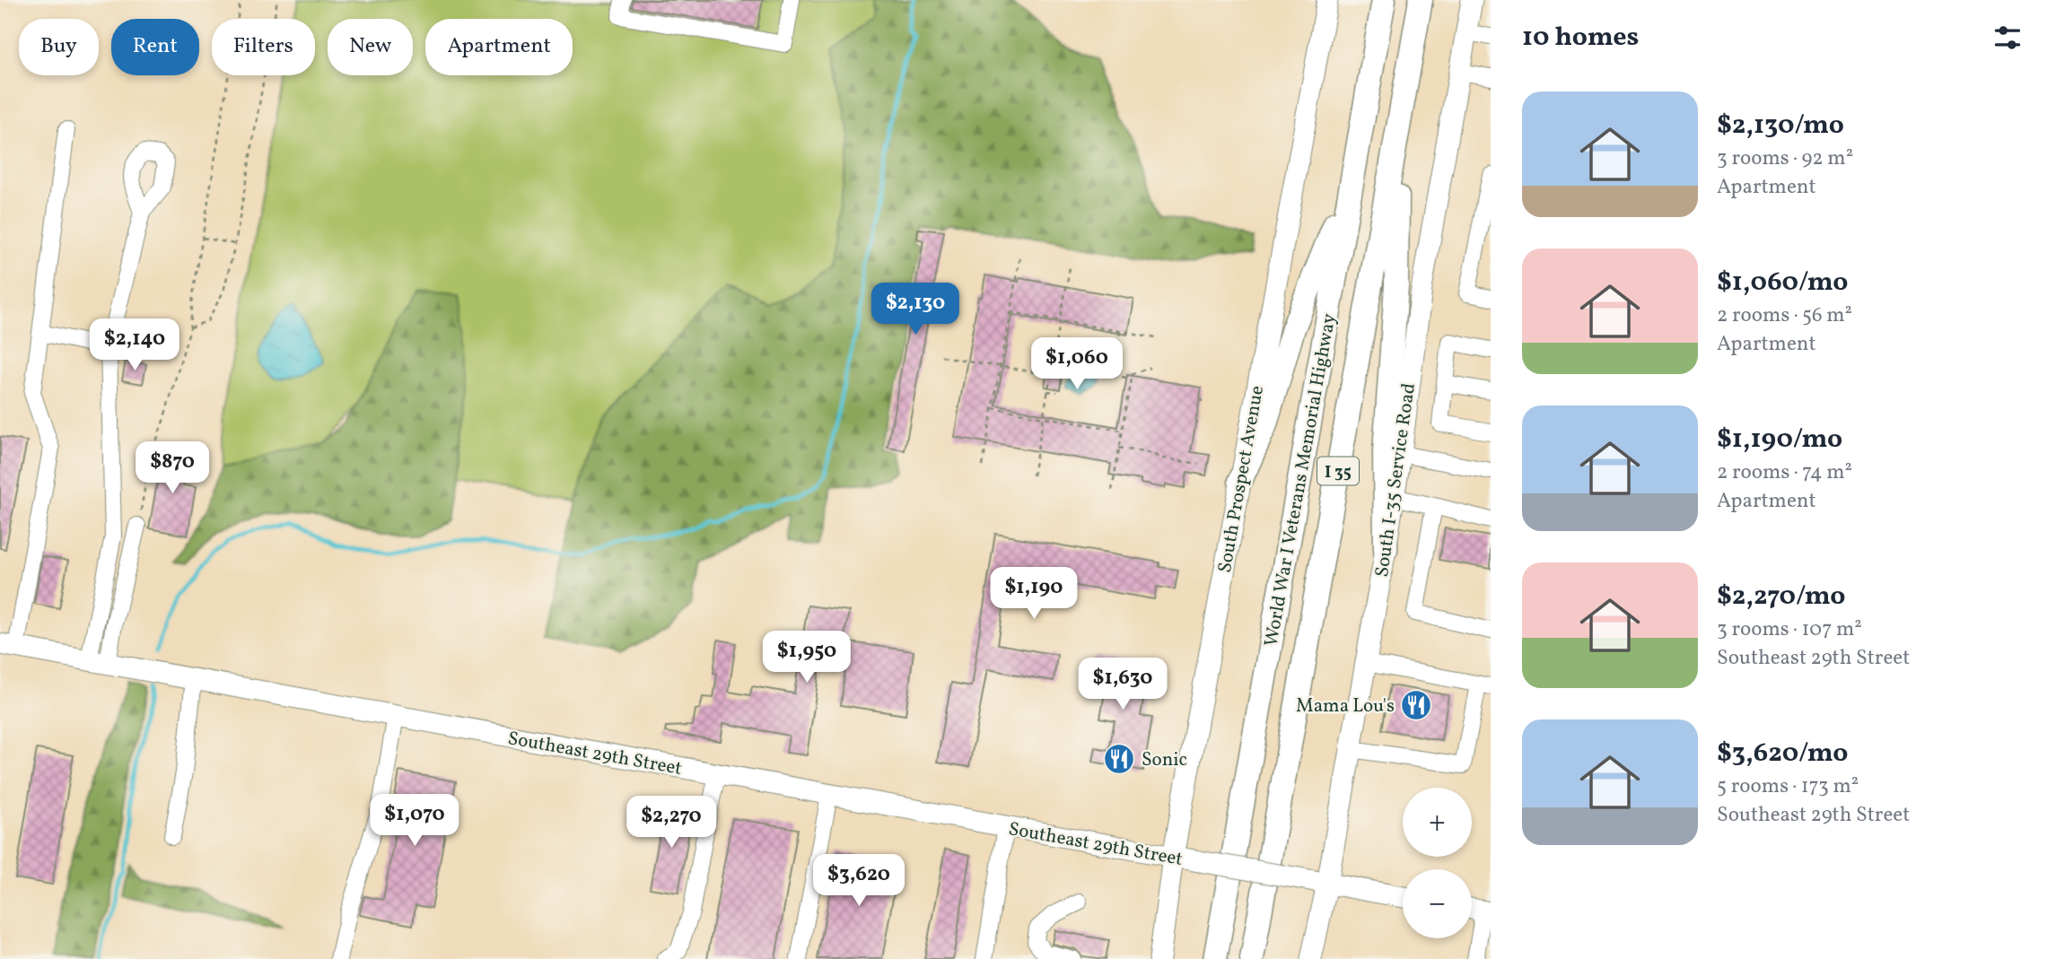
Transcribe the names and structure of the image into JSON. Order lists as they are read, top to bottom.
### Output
{
  "streets": {
    "highway": ["I 35", "World War I Veterans Memorial Highway"],
    "main road": ["South Prospect Avenue", "South I-35 Service Road", "Southeast 29th Street"]
  },
  "crossings": [
    ["South Prospect Avenue", "Southeast 29th Street"],
    ["South I-35 Service Road", "Southeast 29th Street"]
  ],
  "places": {
    "restaurant": ["Mama Lou's", "Sonic"]
  },
  "page": {
    "heading": "10 homes",
    "chip": [
      "Buy",
      "Rent",
      "Filters",
      "New",
      "Apartment"
    ],
    "list": [
      {
        "name": "$2,130/mo",
        "note": "3 rooms · 92 m² · Apartment"
      },
      {
        "name": "$1,060/mo",
        "note": "2 rooms · 56 m² · Apartment"
      },
      {
        "name": "$1,190/mo",
        "note": "2 rooms · 74 m² · Apartment"
      },
      {
        "name": "$2,270/mo",
        "note": "3 rooms · 107 m² · Southeast 29th Street"
      },
      {
        "name": "$3,620/mo",
        "note": "5 rooms · 173 m² · Southeast 29th Street"
      }
    ],
    "price": [
      "$2,130",
      "$2,140",
      "$1,060",
      "$870",
      "$1,190",
      "$1,950",
      "$1,630",
      "$1,070",
      "$2,270",
      "$3,620"
    ],
    "map_buttons": ["+", "−"]
  }
}
